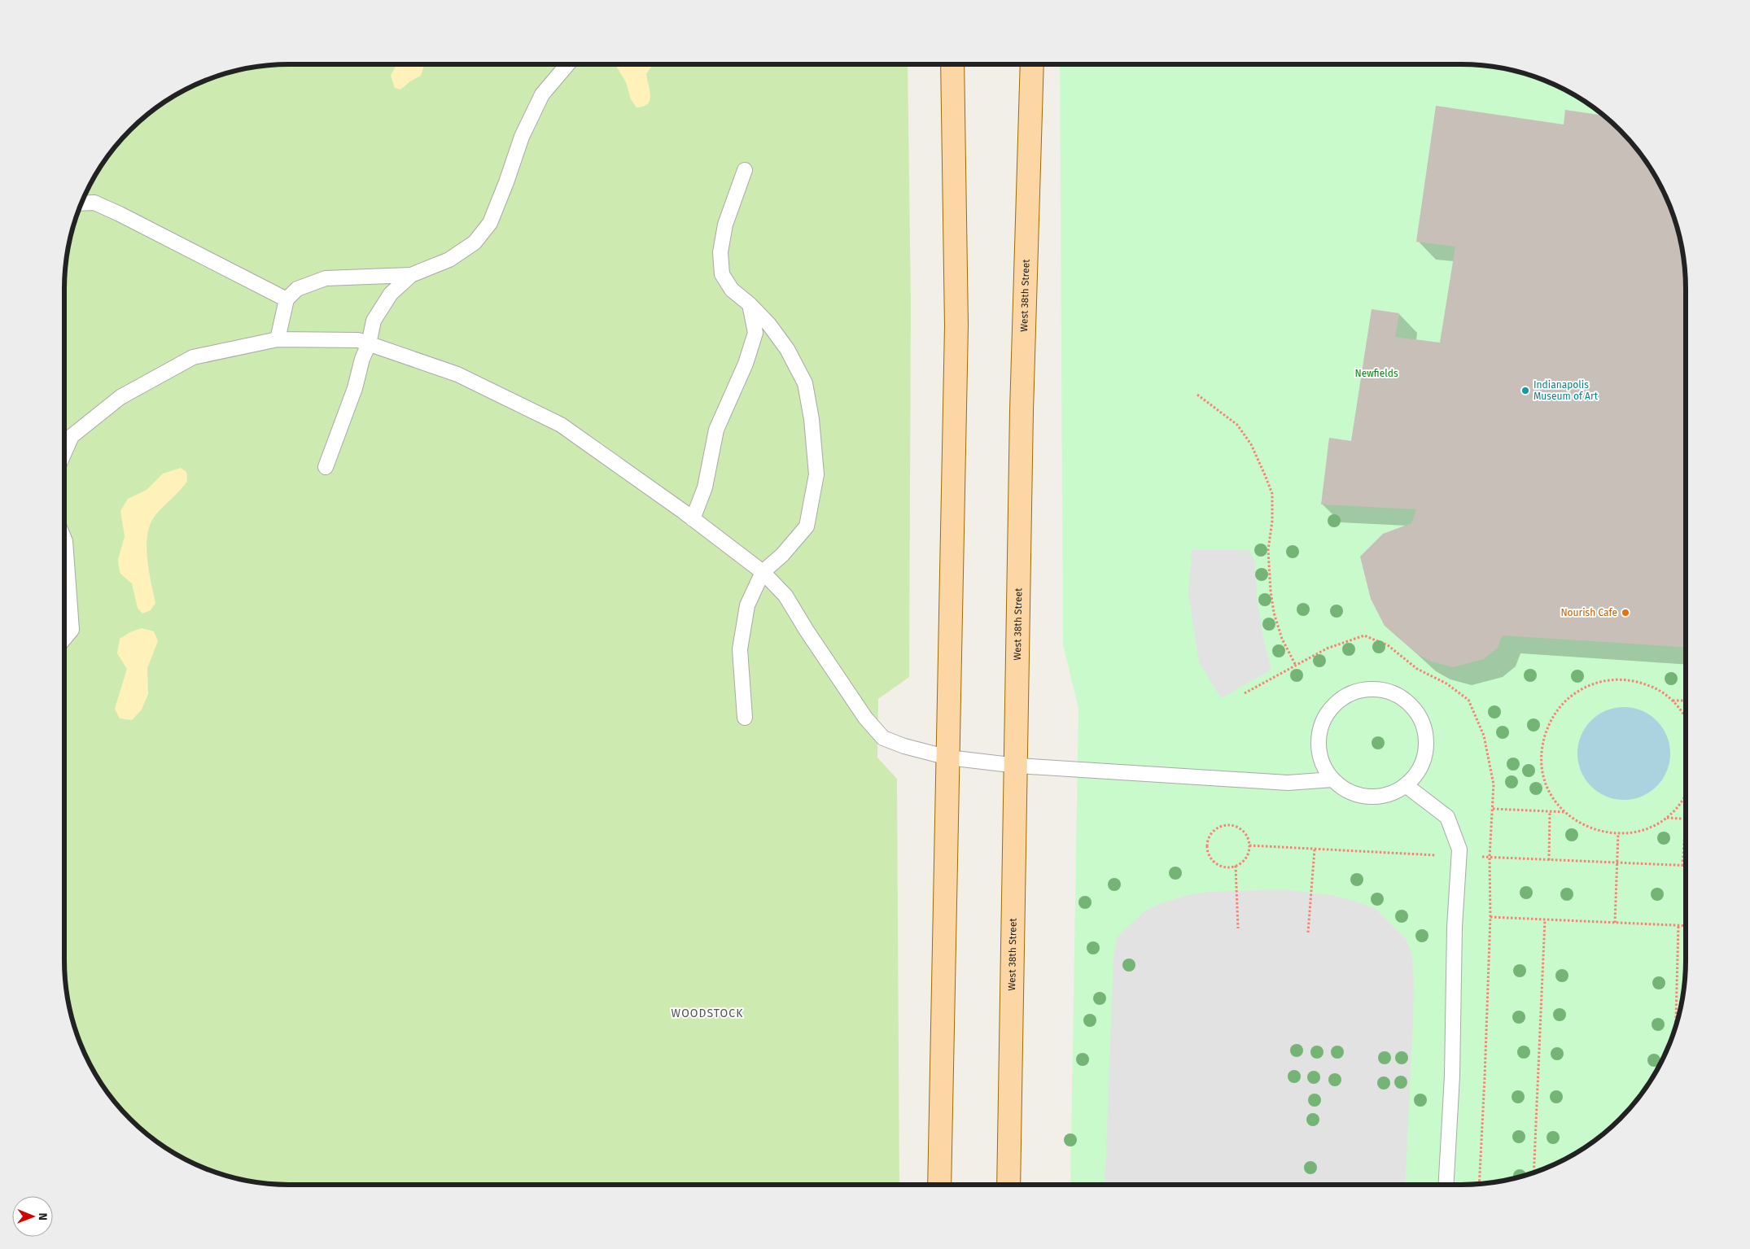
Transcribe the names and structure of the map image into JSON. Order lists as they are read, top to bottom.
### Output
{
  "streets": {
    "main road": ["West 38th Street"]
  },
  "districts": ["WOODSTOCK"],
  "parks": ["Newfields"],
  "places": ["Indianapolis Museum of Art", "Nourish Cafe"],
  "north": "right"
}
